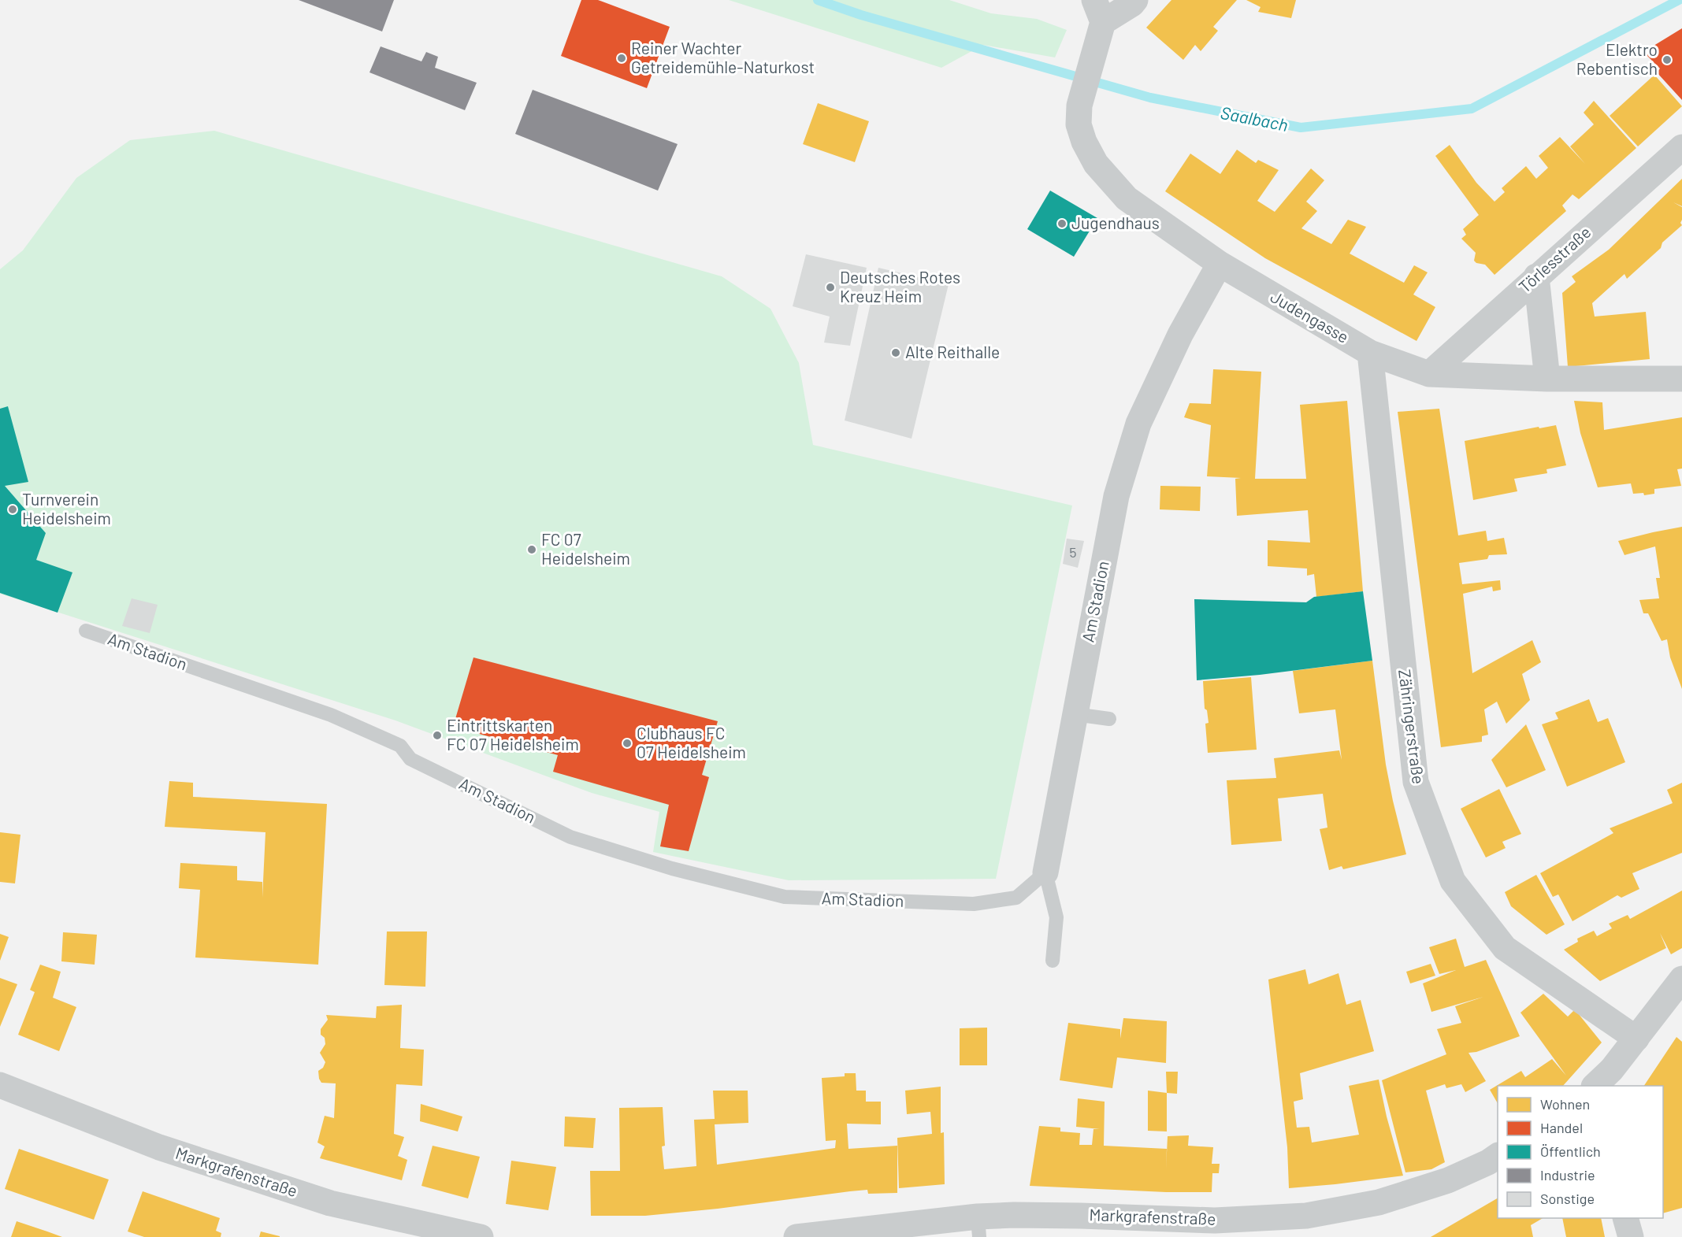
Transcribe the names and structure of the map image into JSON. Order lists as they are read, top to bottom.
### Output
{
  "streets": {
    "street": [
      "Törlesstraße",
      "Judengasse",
      "Am Stadion",
      "Zähringerstraße",
      "Markgrafenstraße"
    ]
  },
  "crossings": [
    ["Törlesstraße", "Judengasse"],
    ["Judengasse", "Am Stadion"],
    ["Judengasse", "Zähringerstraße"]
  ],
  "water": ["Saalbach"],
  "places": [
    "Reiner Wachter Getreidemühle-Naturkost",
    "Elektro Rebentisch",
    "Jugendhaus",
    "Deutsches Rotes Kreuz Heim",
    "Alte Reithalle",
    "Turnverein Heidelsheim",
    "FC 07 Heidelsheim",
    "Eintrittskarten FC 07 Heidelsheim",
    "Clubhaus FC 07 Heidelsheim"
  ],
  "house_numbers": ["5"],
  "legend": [
    "Wohnen",
    "Handel",
    "Öffentlich",
    "Industrie",
    "Sonstige"
  ]
}
